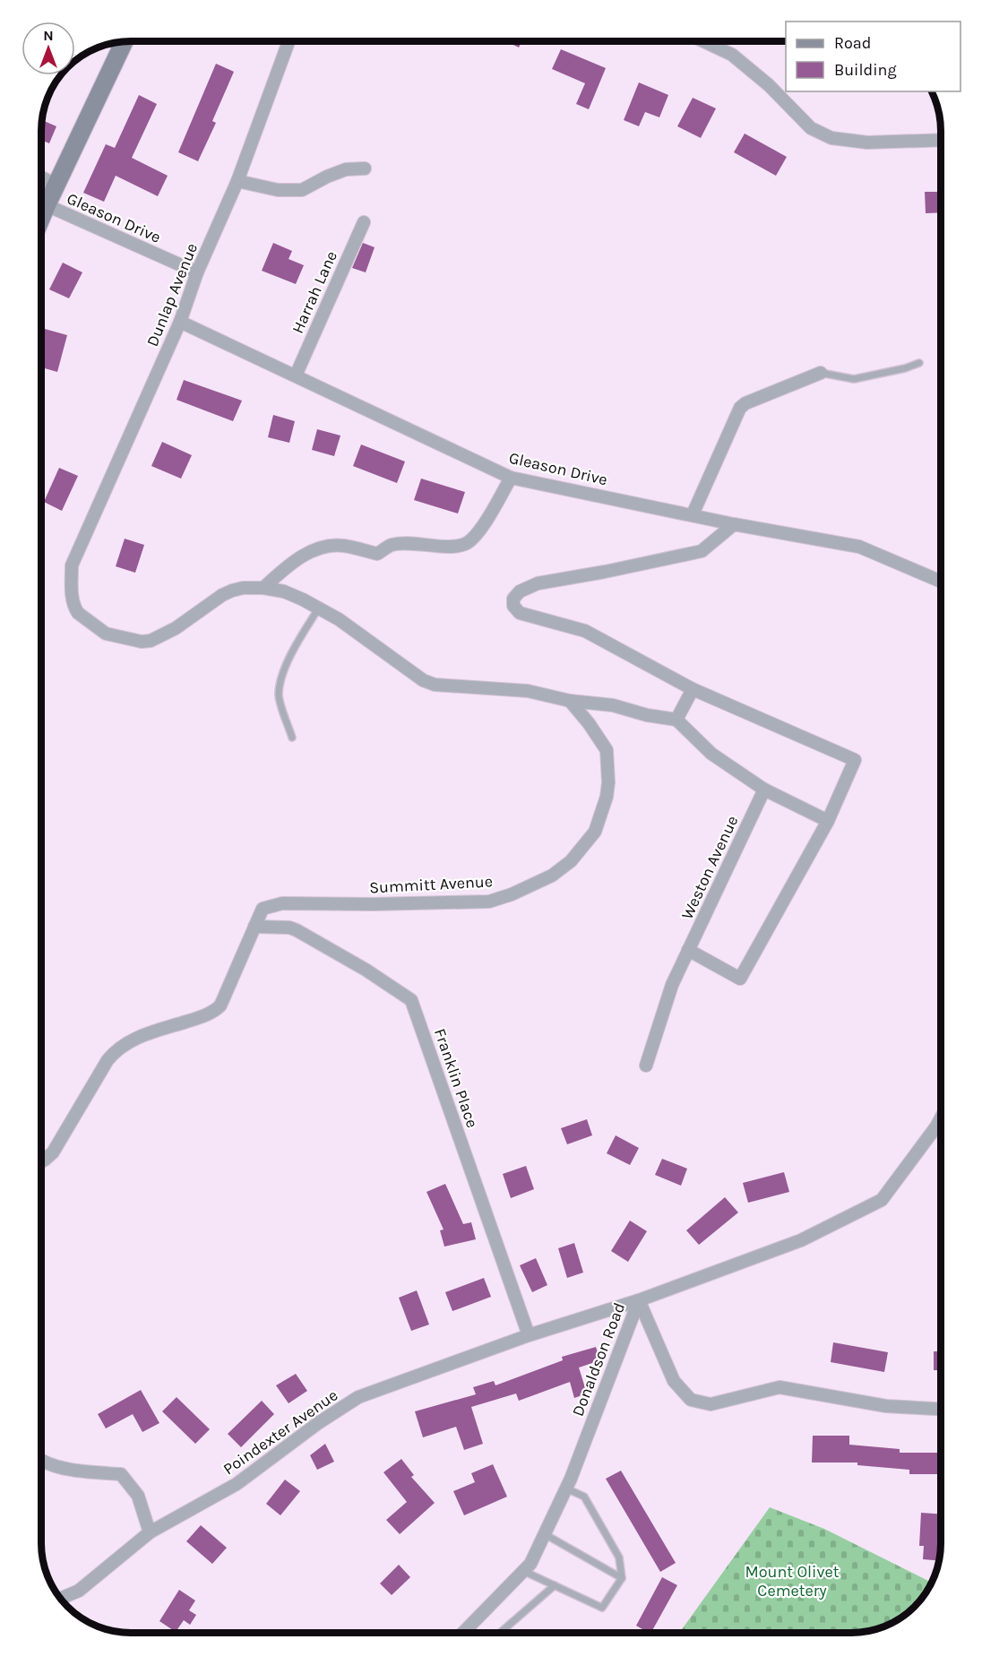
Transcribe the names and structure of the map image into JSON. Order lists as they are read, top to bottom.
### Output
{
  "streets": {
    "street": [
      "Gleason Drive",
      "Harrah Lane",
      "Dunlap Avenue",
      "Weston Avenue",
      "Summitt Avenue",
      "Franklin Place",
      "Donaldson Road",
      "Poindexter Avenue"
    ]
  },
  "crossings": [
    ["Gleason Drive", "Harrah Lane"],
    ["Gleason Drive", "Dunlap Avenue"],
    ["Summitt Avenue", "Franklin Place"],
    ["Franklin Place", "Poindexter Avenue"],
    ["Donaldson Road", "Poindexter Avenue"]
  ],
  "parks": ["Mount Olivet Cemetery"],
  "legend": ["Road", "Building"],
  "north": "top"
}
